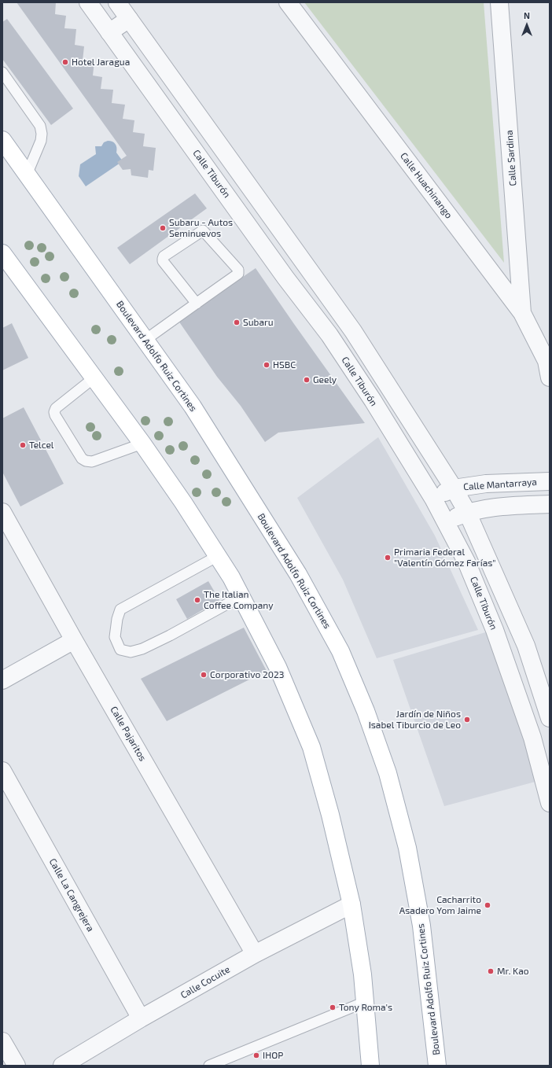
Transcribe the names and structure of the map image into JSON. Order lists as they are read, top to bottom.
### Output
{
  "streets": {
    "main road": ["Boulevard Adolfo Ruiz Cortines"],
    "street": [
      "Calle Sardina",
      "Calle Tiburón",
      "Calle Huachinango",
      "Calle Mantarraya",
      "Calle Pajaritos",
      "Calle La Cangrejera",
      "Calle Cocuite"
    ]
  },
  "crossings": [
    ["Calle Sardina", "Calle Huachinango"],
    ["Calle Tiburón", "Calle Mantarraya"],
    ["Calle Pajaritos", "Calle Cocuite"],
    ["Calle La Cangrejera", "Calle Cocuite"]
  ],
  "places": [
    "Hotel Jaragua",
    "Subaru - Autos Seminuevos",
    "Subaru",
    "HSBC",
    "Geely",
    "Telcel",
    "Primaria Federal \"Valentín Gómez Farías\"",
    "The Italian Coffee Company",
    "Corporativo 2023",
    "Jardín de Niños Isabel Tiburcio de Leo",
    "Cacharrito Asadero Yom Jaime",
    "Mr. Kao",
    "Tony Roma's",
    "IHOP"
  ],
  "north": "top"
}
